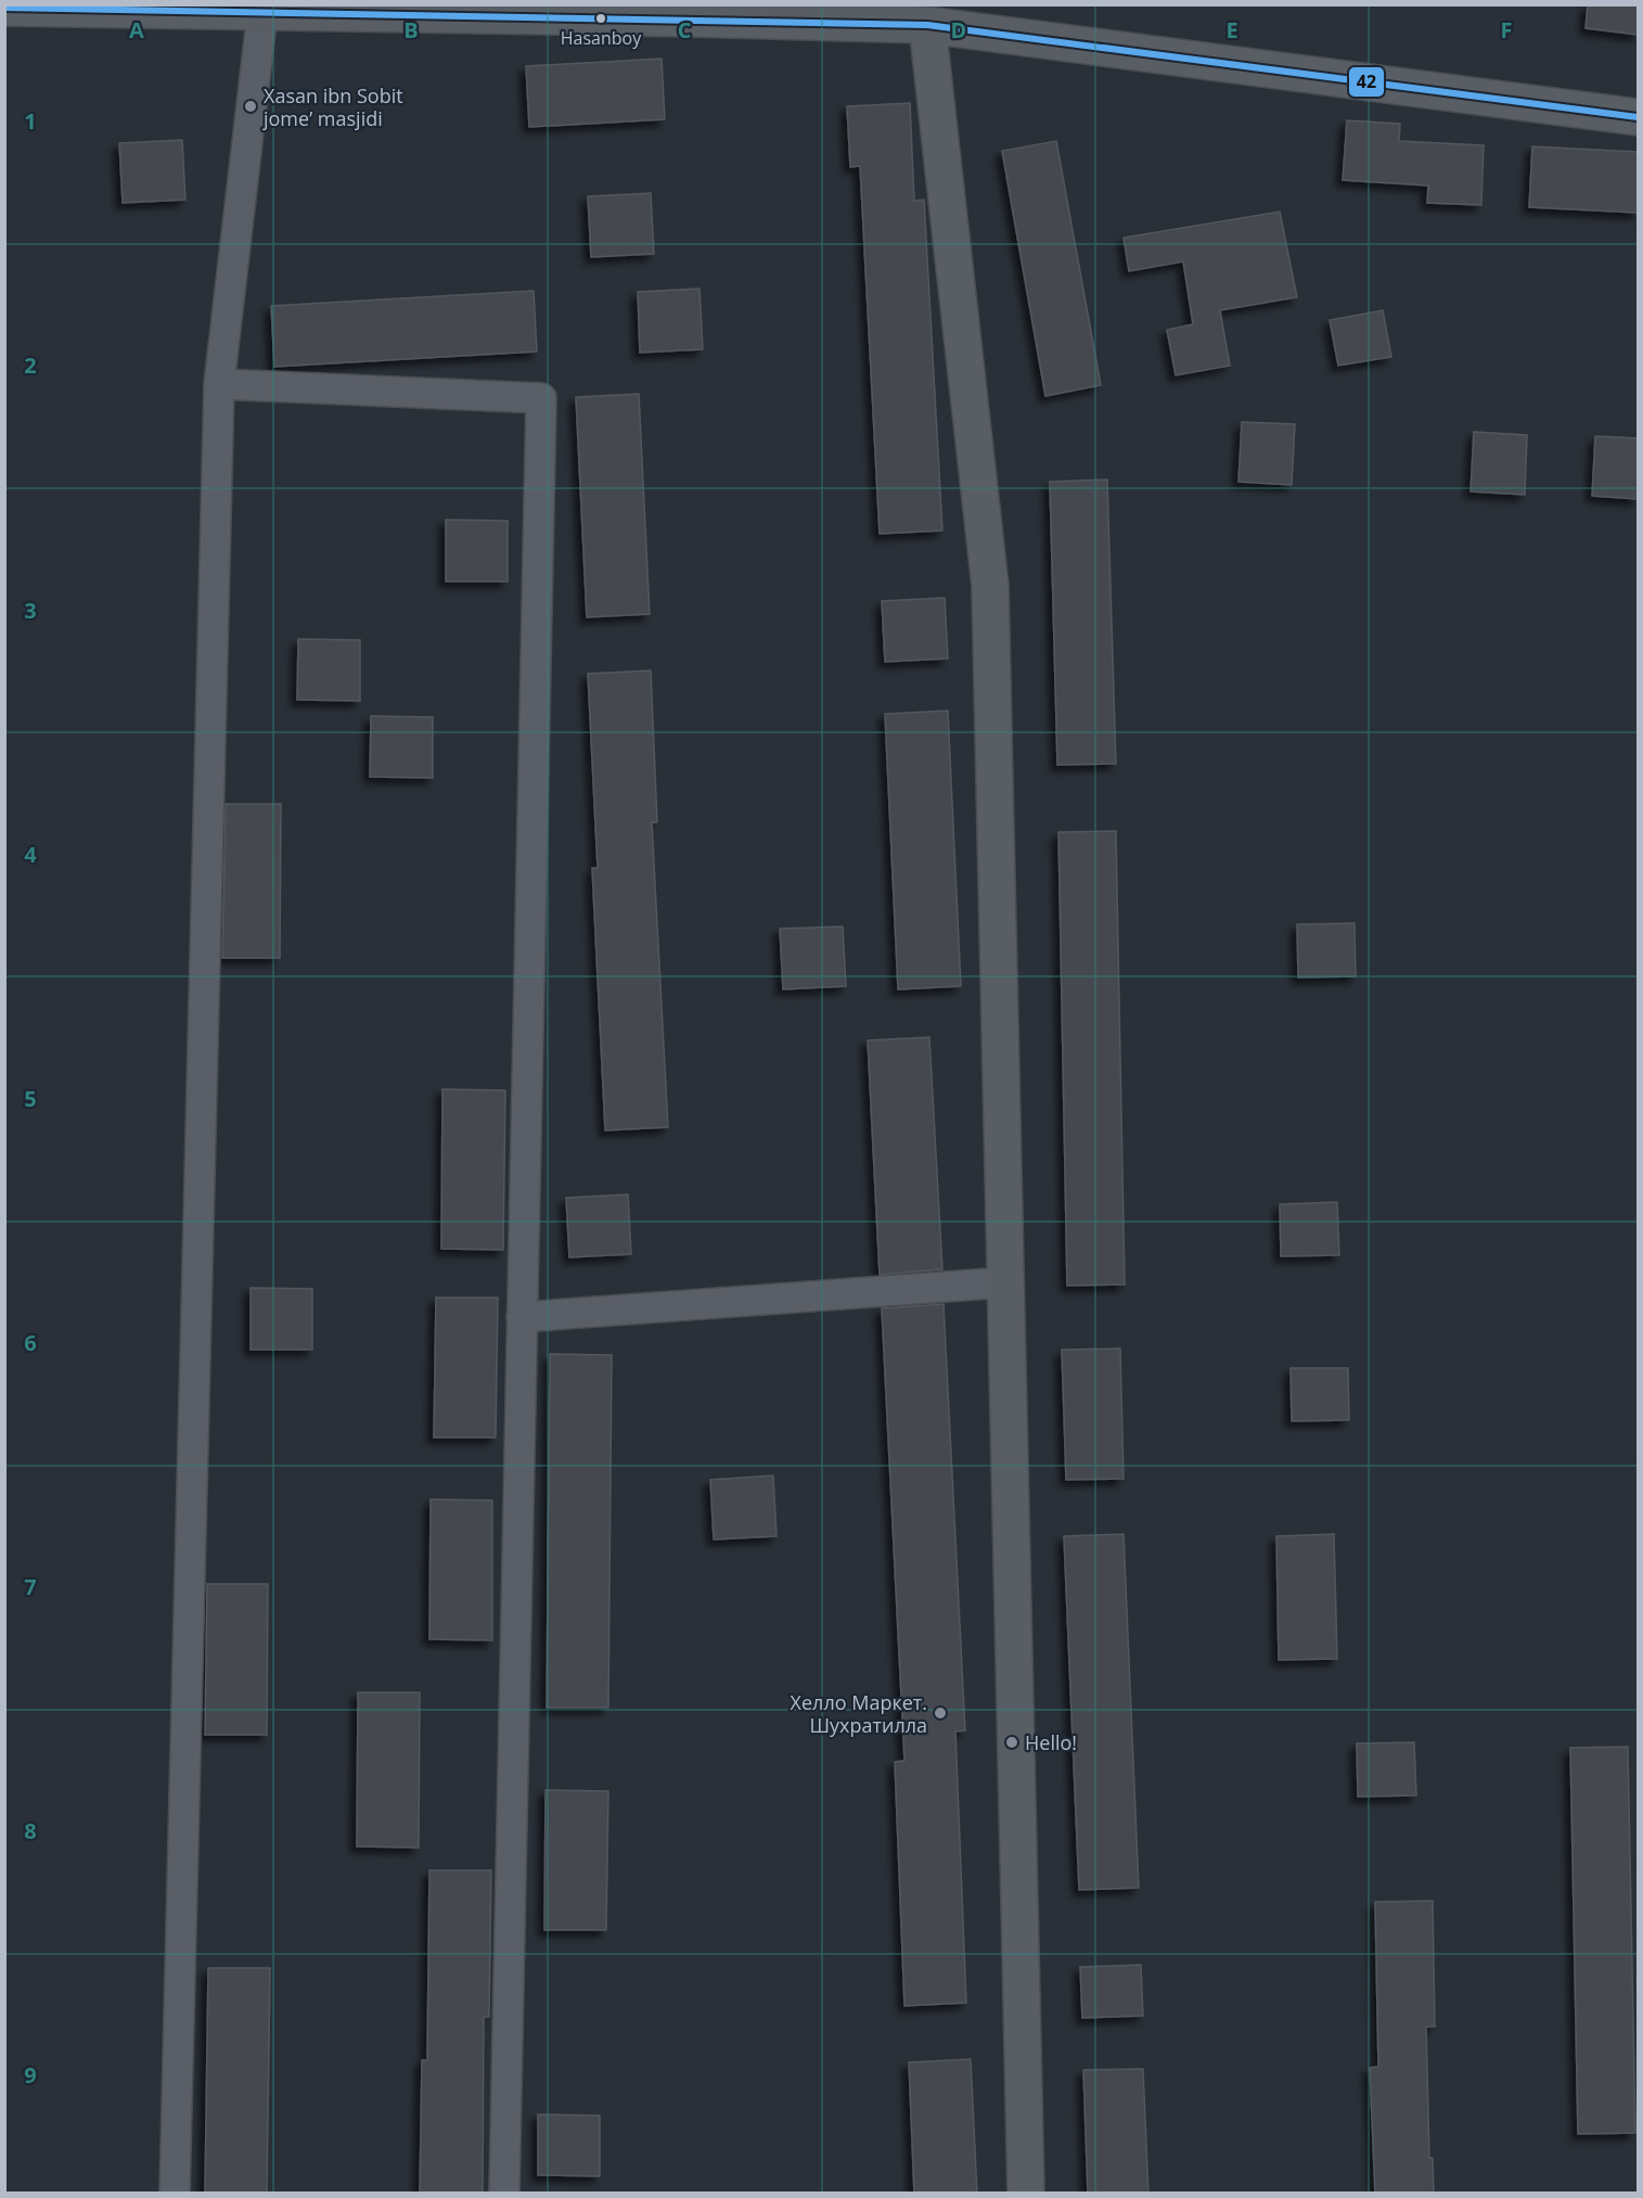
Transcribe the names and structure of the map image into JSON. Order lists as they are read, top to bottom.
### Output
{
  "places": [
    "Hasanboy",
    "Xasan ibn Sobit jome’ masjidi",
    "Хелло Маркет. Шухратилла",
    "Hello!"
  ],
  "lines": ["transit line 42"],
  "grid": {
    "columns": [
      "A",
      "B",
      "C",
      "D",
      "E",
      "F"
    ],
    "rows": [
      "1",
      "2",
      "3",
      "4",
      "5",
      "6",
      "7",
      "8",
      "9"
    ]
  }
}
